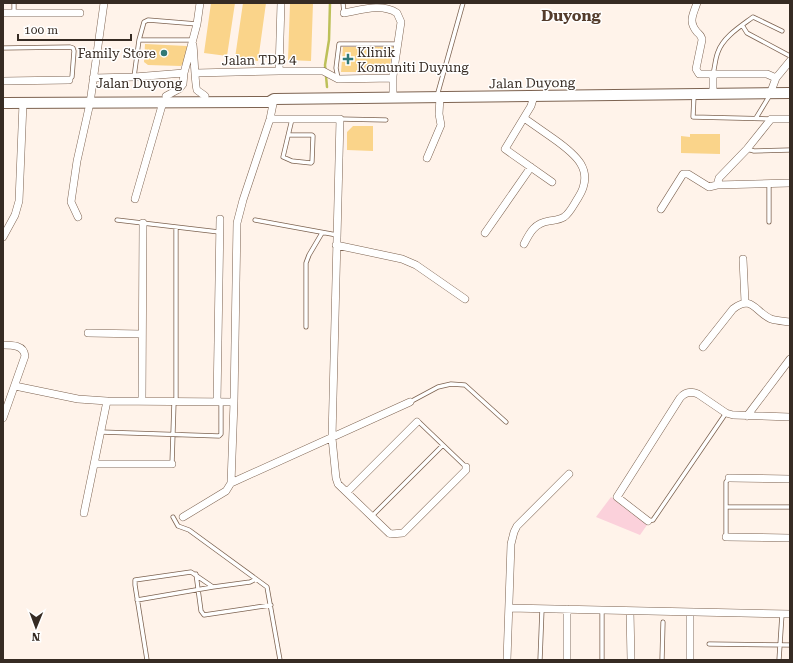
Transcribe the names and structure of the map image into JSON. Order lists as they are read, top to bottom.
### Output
{
  "streets": {
    "main road": ["Jalan Duyong"],
    "street": ["Jalan TDB 4"]
  },
  "districts": ["Duyong"],
  "places": {
    "other": ["Family Store"],
    "health": ["Klinik Komuniti Duyung"]
  },
  "scale_bar": "100 m",
  "north": "bottom"
}
